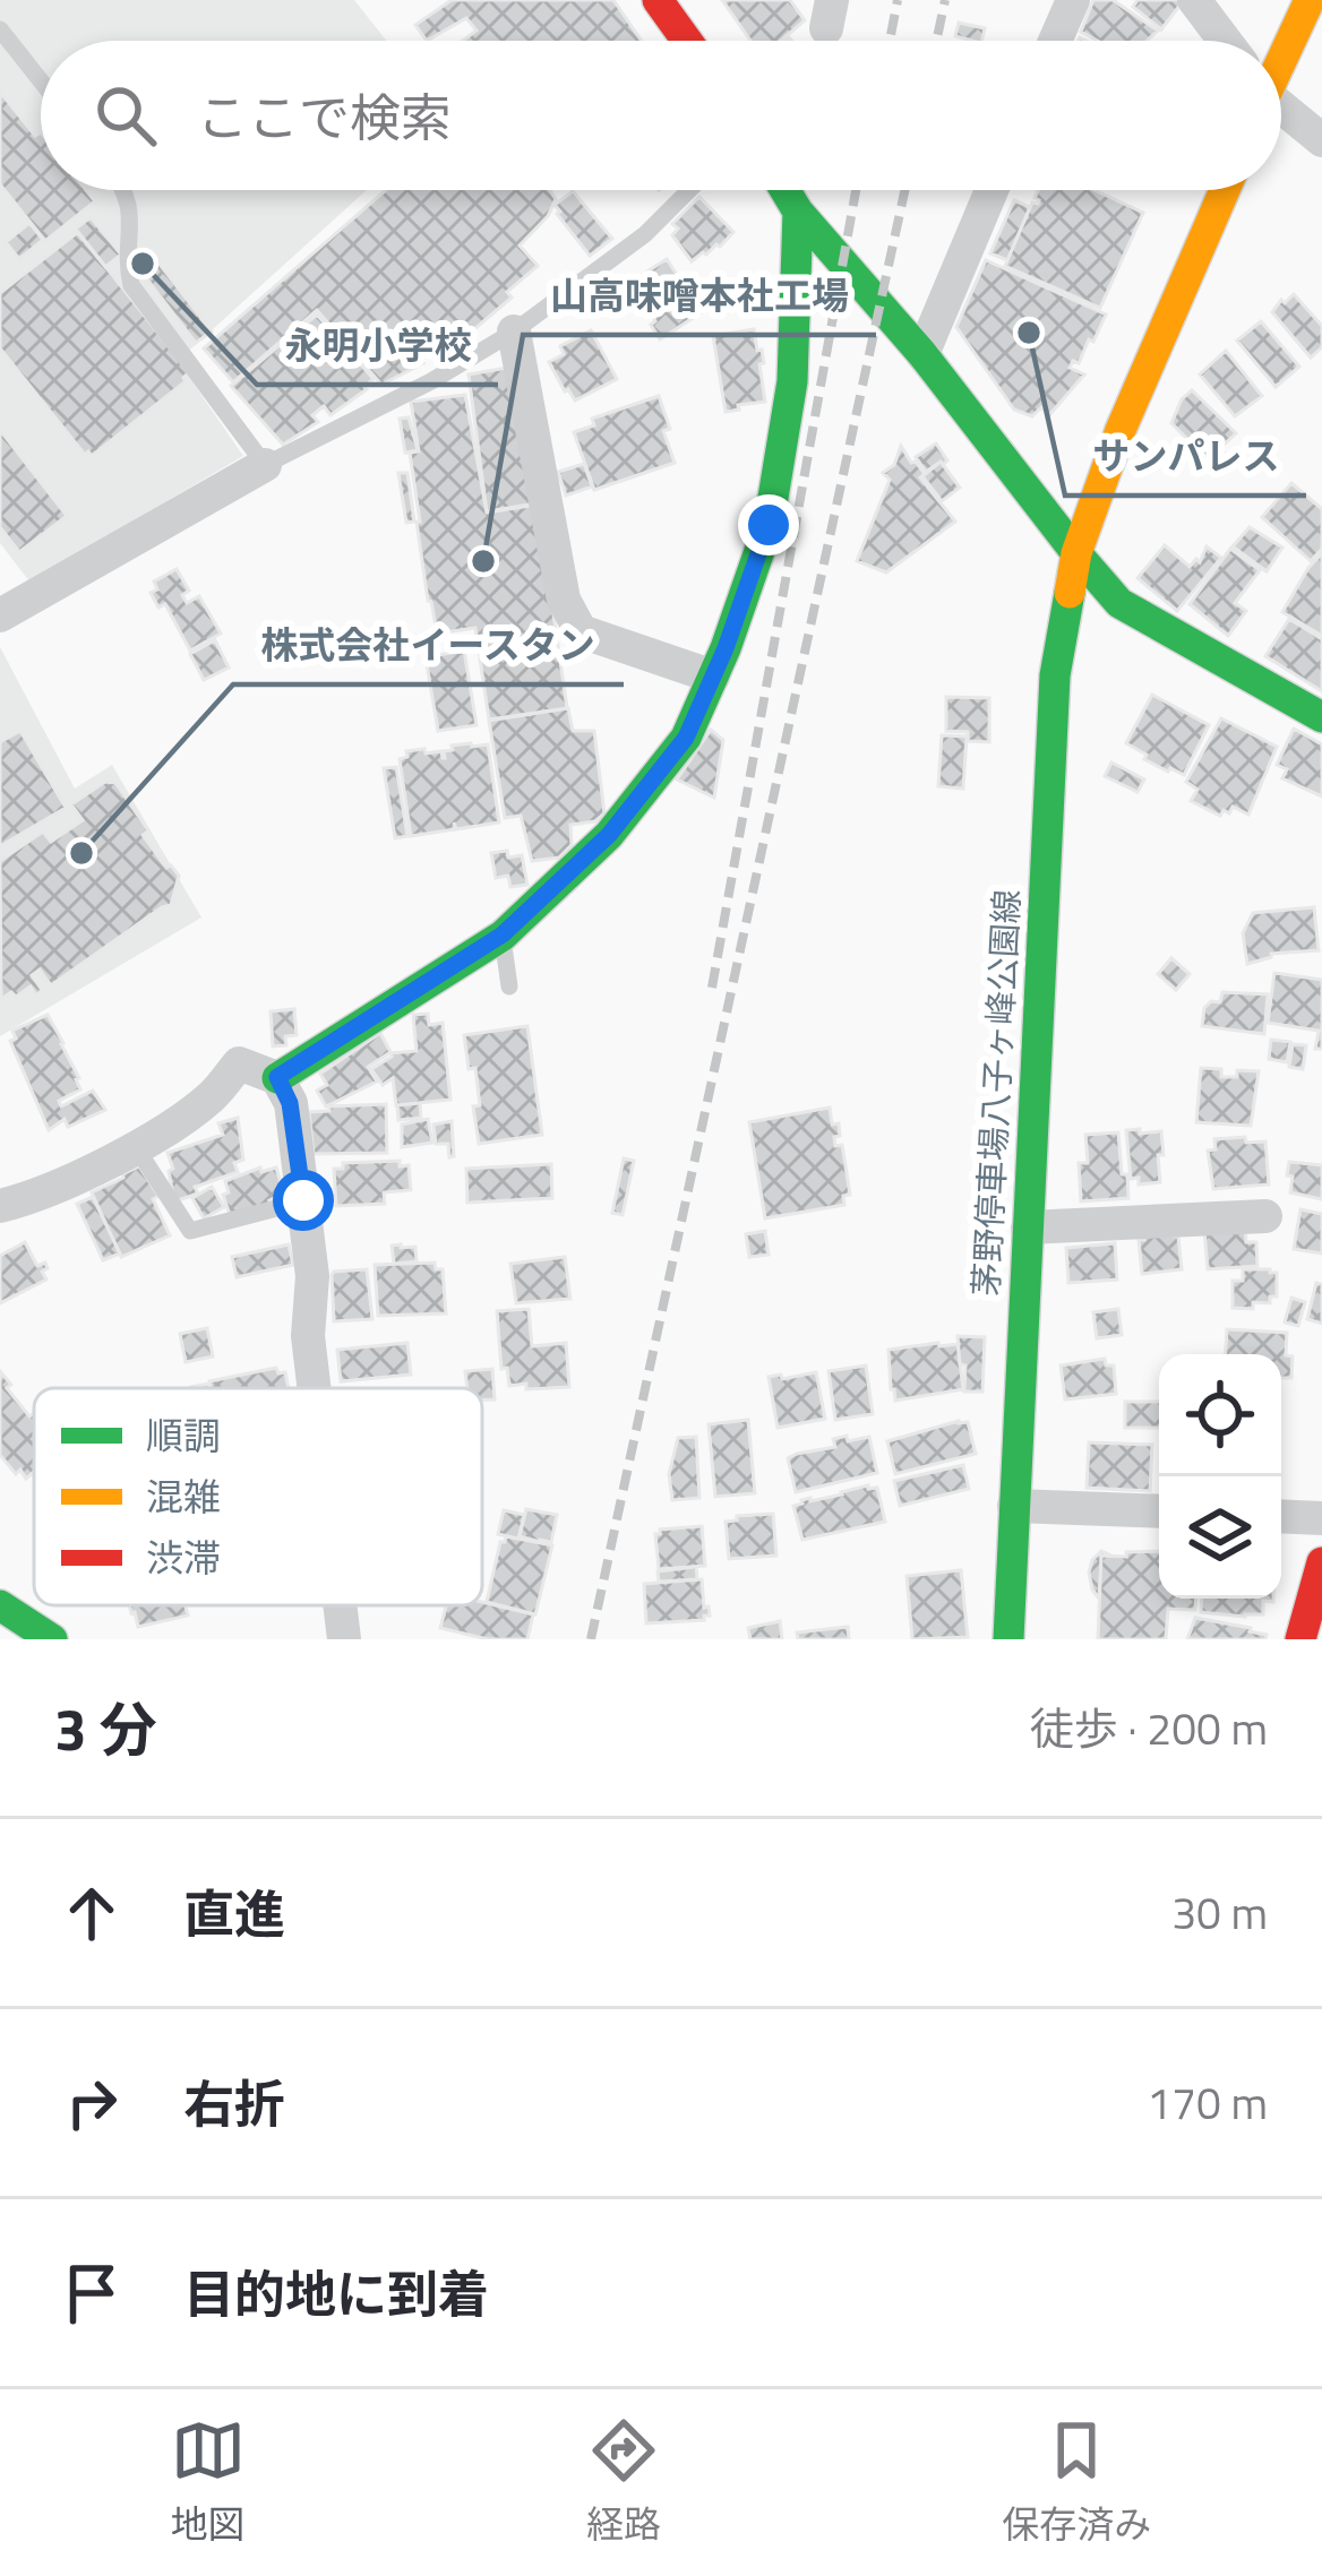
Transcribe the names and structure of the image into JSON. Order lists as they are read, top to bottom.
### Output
{
  "streets": {
    "main road": ["茅野停車場八子ヶ峰公園線"]
  },
  "places": [
    "永明小学校",
    "サンパレス",
    "山高味噌本社工場",
    "株式会社イースタン"
  ],
  "legend": ["順調", "混雑", "渋滞"],
  "page": {
    "search": "ここで検索",
    "heading": ["3 分", "徒歩 · 200 m"],
    "list": [
      ["直進", "30 m"],
      ["右折", "170 m"],
      "目的地に到着"
    ],
    "nav": ["地図", "経路", "保存済み"]
  }
}
